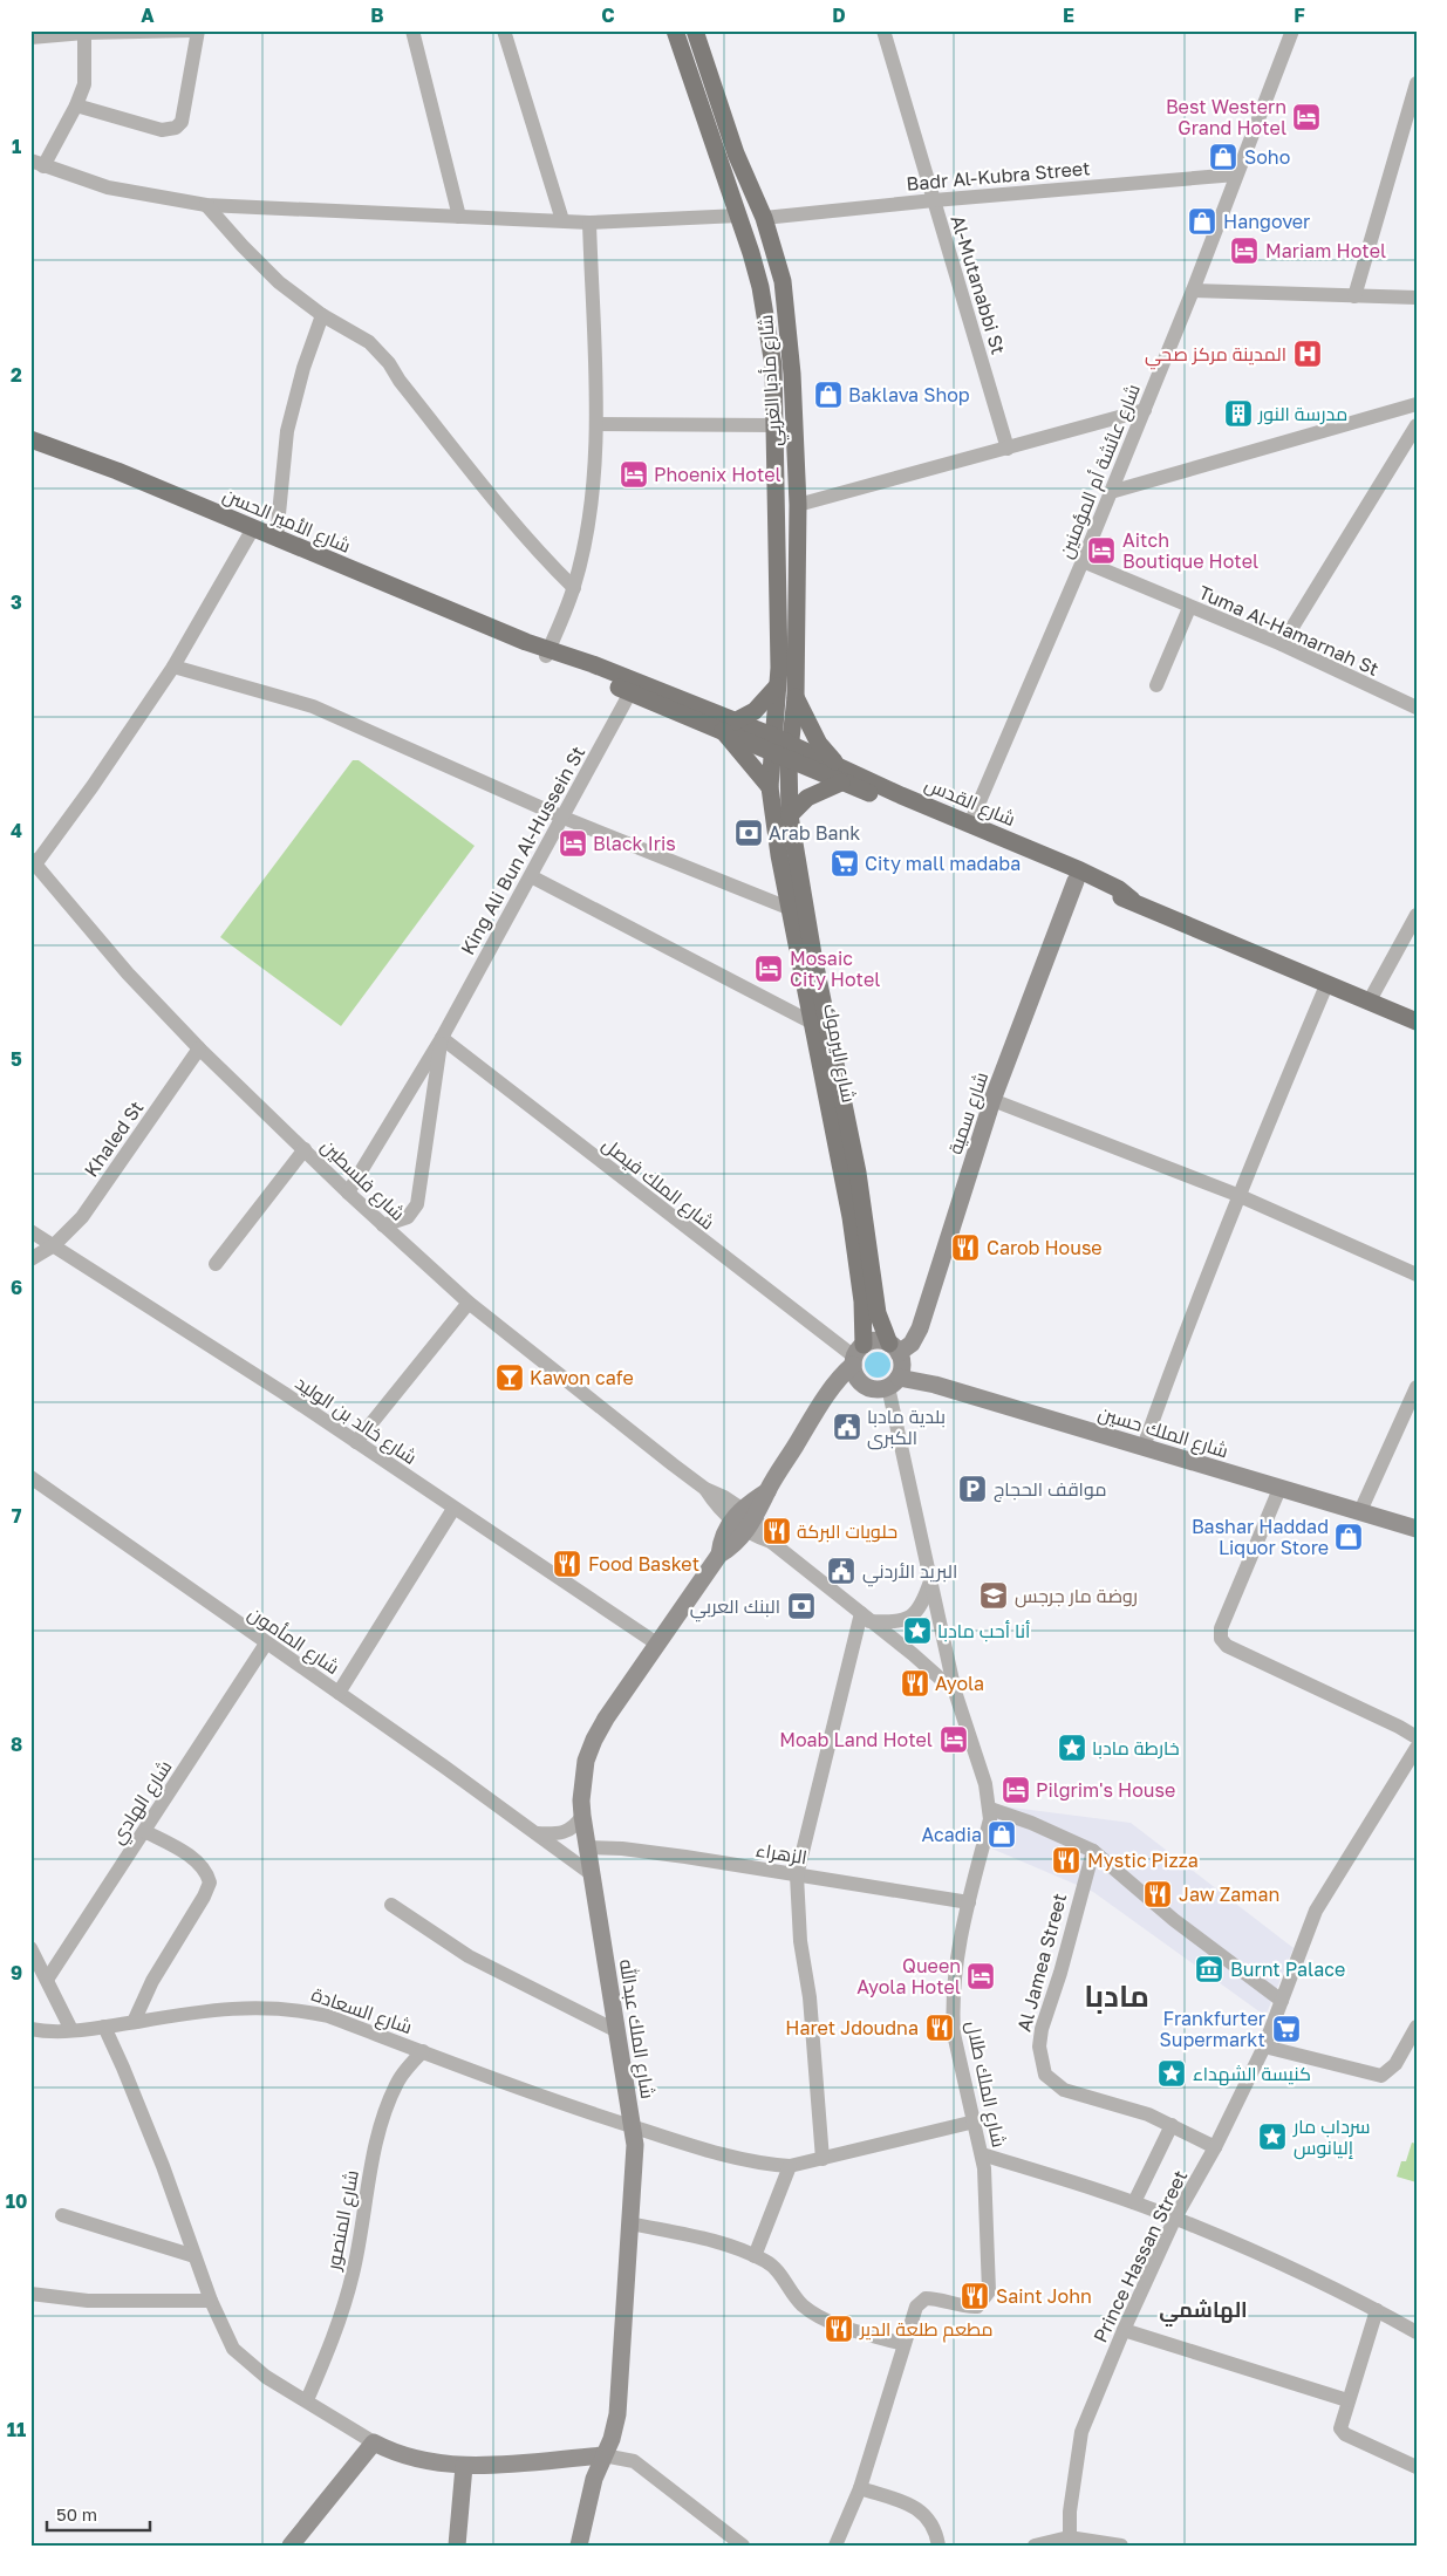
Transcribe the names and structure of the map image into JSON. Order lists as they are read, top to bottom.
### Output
{
  "streets": {
    "main road": [
      "شارع مأدبا الغربي",
      "شارع الأمير الحسن",
      "شارع القدس",
      "شارع اليرموك",
      "شارع سمية",
      "شارع الملك حسين",
      "شارع الملك عبدالله"
    ],
    "street": [
      "Badr Al-Kubra Street",
      "Al-Mutanabbi St",
      "شارع عائشة أم المؤمنين",
      "Tuma Al-Hamarnah St",
      "King Ali Bun Al-Hussein St",
      "Khaled St",
      "شارع فلسطين",
      "شارع الملك فيصل",
      "شارع خالد بن الوليد",
      "شارع المأمون",
      "شارع الهادي",
      "الزهراء",
      "Al Jamea Street",
      "شارع السعادة",
      "شارع الملك طلال",
      "شارع المنصور",
      "Prince Hassan Street"
    ]
  },
  "crossings": [
    ["Badr Al-Kubra Street", "Al-Mutanabbi St"],
    ["Badr Al-Kubra Street", "شارع مأدبا الغربي"],
    ["Badr Al-Kubra Street", "شارع عائشة أم المؤمنين"],
    ["شارع مأدبا الغربي", "شارع الأمير الحسن"],
    ["شارع مأدبا الغربي", "شارع القدس"],
    ["شارع مأدبا الغربي", "شارع اليرموك"],
    ["شارع عائشة أم المؤمنين", "Tuma Al-Hamarnah St"],
    ["شارع عائشة أم المؤمنين", "شارع القدس"],
    ["شارع الأمير الحسن", "شارع القدس"],
    ["شارع الأمير الحسن", "King Ali Bun Al-Hussein St"],
    ["شارع الأمير الحسن", "شارع اليرموك"],
    ["شارع القدس", "شارع اليرموك"],
    ["شارع القدس", "شارع سمية"],
    ["King Ali Bun Al-Hussein St", "شارع فلسطين"],
    ["King Ali Bun Al-Hussein St", "شارع الملك فيصل"],
    ["شارع اليرموك", "شارع سمية"],
    ["شارع اليرموك", "شارع الملك فيصل"],
    ["شارع اليرموك", "شارع الملك حسين"],
    ["شارع اليرموك", "شارع الملك طلال"],
    ["شارع سمية", "شارع الملك فيصل"],
    ["شارع سمية", "شارع الملك حسين"],
    ["شارع سمية", "شارع الملك طلال"],
    ["Khaled St", "شارع فلسطين"],
    ["Khaled St", "شارع خالد بن الوليد"],
    ["شارع فلسطين", "شارع الملك عبدالله"],
    ["شارع فلسطين", "شارع الملك طلال"],
    ["شارع الملك فيصل", "شارع الملك حسين"],
    ["شارع الملك فيصل", "شارع الملك طلال"],
    ["شارع خالد بن الوليد", "شارع الملك عبدالله"],
    ["شارع الملك حسين", "شارع الملك طلال"],
    ["شارع المأمون", "شارع الهادي"],
    ["شارع المأمون", "شارع الملك عبدالله"],
    ["الزهراء", "شارع الملك عبدالله"],
    ["الزهراء", "شارع الملك طلال"],
    ["Al Jamea Street", "Prince Hassan Street"],
    ["شارع السعادة", "شارع الملك عبدالله"],
    ["شارع السعادة", "شارع الملك طلال"],
    ["شارع السعادة", "شارع المنصور"]
  ],
  "districts": ["مادبا", "الهاشمي"],
  "places": {
    "hotel": [
      "Best Western Grand Hotel",
      "Mariam Hotel",
      "Phoenix Hotel",
      "Aitch Boutique Hotel",
      "Black Iris",
      "Mosaic City Hotel",
      "Moab Land Hotel",
      "Pilgrim's House",
      "Queen Ayola Hotel"
    ],
    "shop": [
      "Soho",
      "Hangover",
      "Baklava Shop",
      "Bashar Haddad Liquor Store",
      "Acadia"
    ],
    "hospital": ["المدينة مركز صحي"],
    "building": ["مدرسة النور"],
    "bank": ["Arab Bank", "البنك العربي"],
    "supermarket": ["City mall madaba", "Frankfurter Supermarkt"],
    "restaurant": [
      "Carob House",
      "حلويات البركة",
      "Food Basket",
      "Ayola",
      "Mystic Pizza",
      "Jaw Zaman",
      "Haret Jdoudna",
      "Saint John",
      "مطعم طلعة الدير"
    ],
    "bar": ["Kawon cafe"],
    "public building": ["بلدية مادبا الكبرى", "البريد الأردني"],
    "parking": ["مواقف الحجاج"],
    "school or university": ["روضة مار جرجس"],
    "place": [
      "أنا أحب مادبا",
      "خارطة مادبا",
      "كنيسة الشهداء",
      "سرداب مار إليانوس"
    ],
    "museum": ["Burnt Palace"]
  },
  "scale_bar": "50 m",
  "grid": {
    "columns": [
      "A",
      "B",
      "C",
      "D",
      "E",
      "F"
    ],
    "rows": [
      "1",
      "2",
      "3",
      "4",
      "5",
      "6",
      "7",
      "8",
      "9",
      "10",
      "11"
    ]
  }
}
